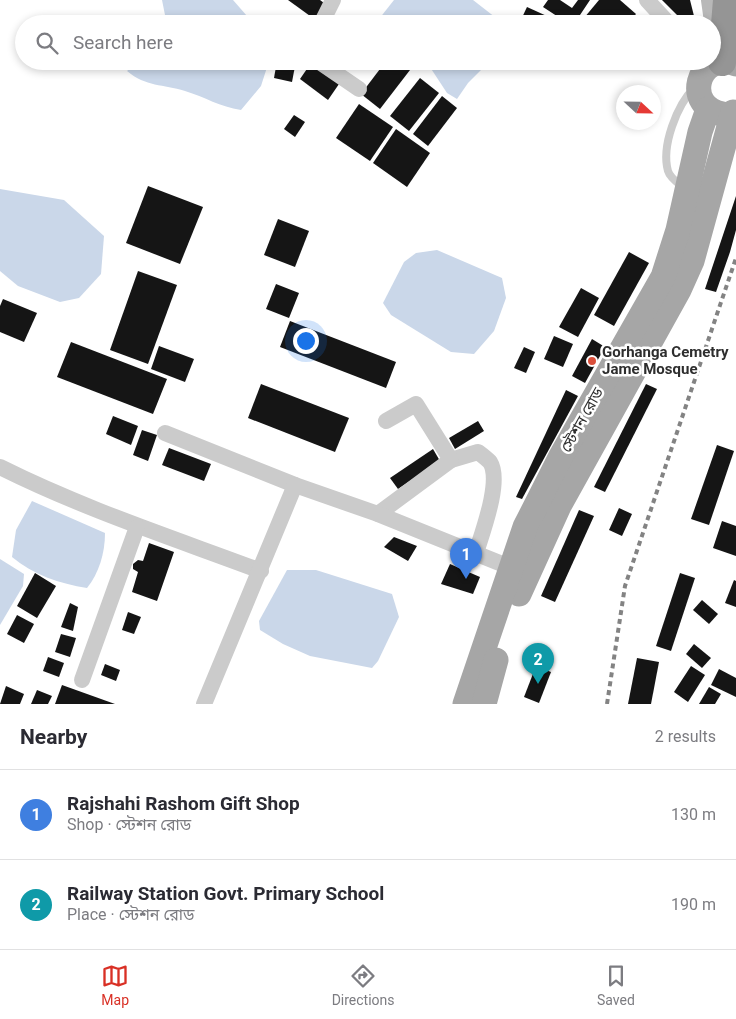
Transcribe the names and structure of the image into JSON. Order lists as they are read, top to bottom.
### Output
{
  "streets": {
    "main road": ["স্টেশন রোড"]
  },
  "places": ["Gorhanga Cemetry Jame Mosque"],
  "north": "right",
  "page": {
    "search": "Search here",
    "pins": ["1", "2"],
    "heading": ["Nearby", "2 results"],
    "list": [
      {
        "mark": "1",
        "name": "Rajshahi Rashom Gift Shop",
        "note": "Shop · স্টেশন রোড",
        "value": "130 m"
      },
      {
        "mark": "2",
        "name": "Railway Station Govt. Primary School",
        "note": "Place · স্টেশন রোড",
        "value": "190 m"
      }
    ],
    "nav": ["Map", "Directions", "Saved"]
  }
}
